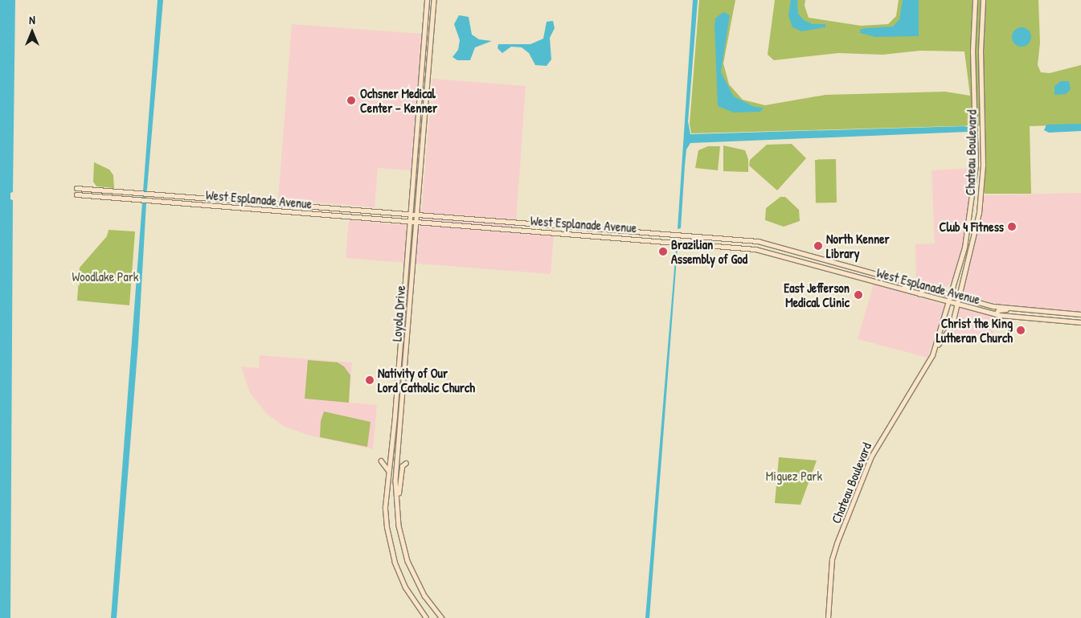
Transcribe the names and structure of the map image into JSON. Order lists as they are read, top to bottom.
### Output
{
  "streets": {
    "main road": ["Chateau Boulevard", "West Esplanade Avenue", "Loyola Drive"]
  },
  "crossings": [
    ["Chateau Boulevard", "West Esplanade Avenue"],
    ["West Esplanade Avenue", "Loyola Drive"]
  ],
  "parks": ["Woodlake Park", "Miguez Park"],
  "places": [
    "Ochsner Medical Center – Kenner",
    "Club 4 Fitness",
    "North Kenner Library",
    "Brazilian Assembly of God",
    "East Jefferson Medical Clinic",
    "Christ the King Lutheran Church",
    "Nativity of Our Lord Catholic Church"
  ],
  "north": "top"
}
